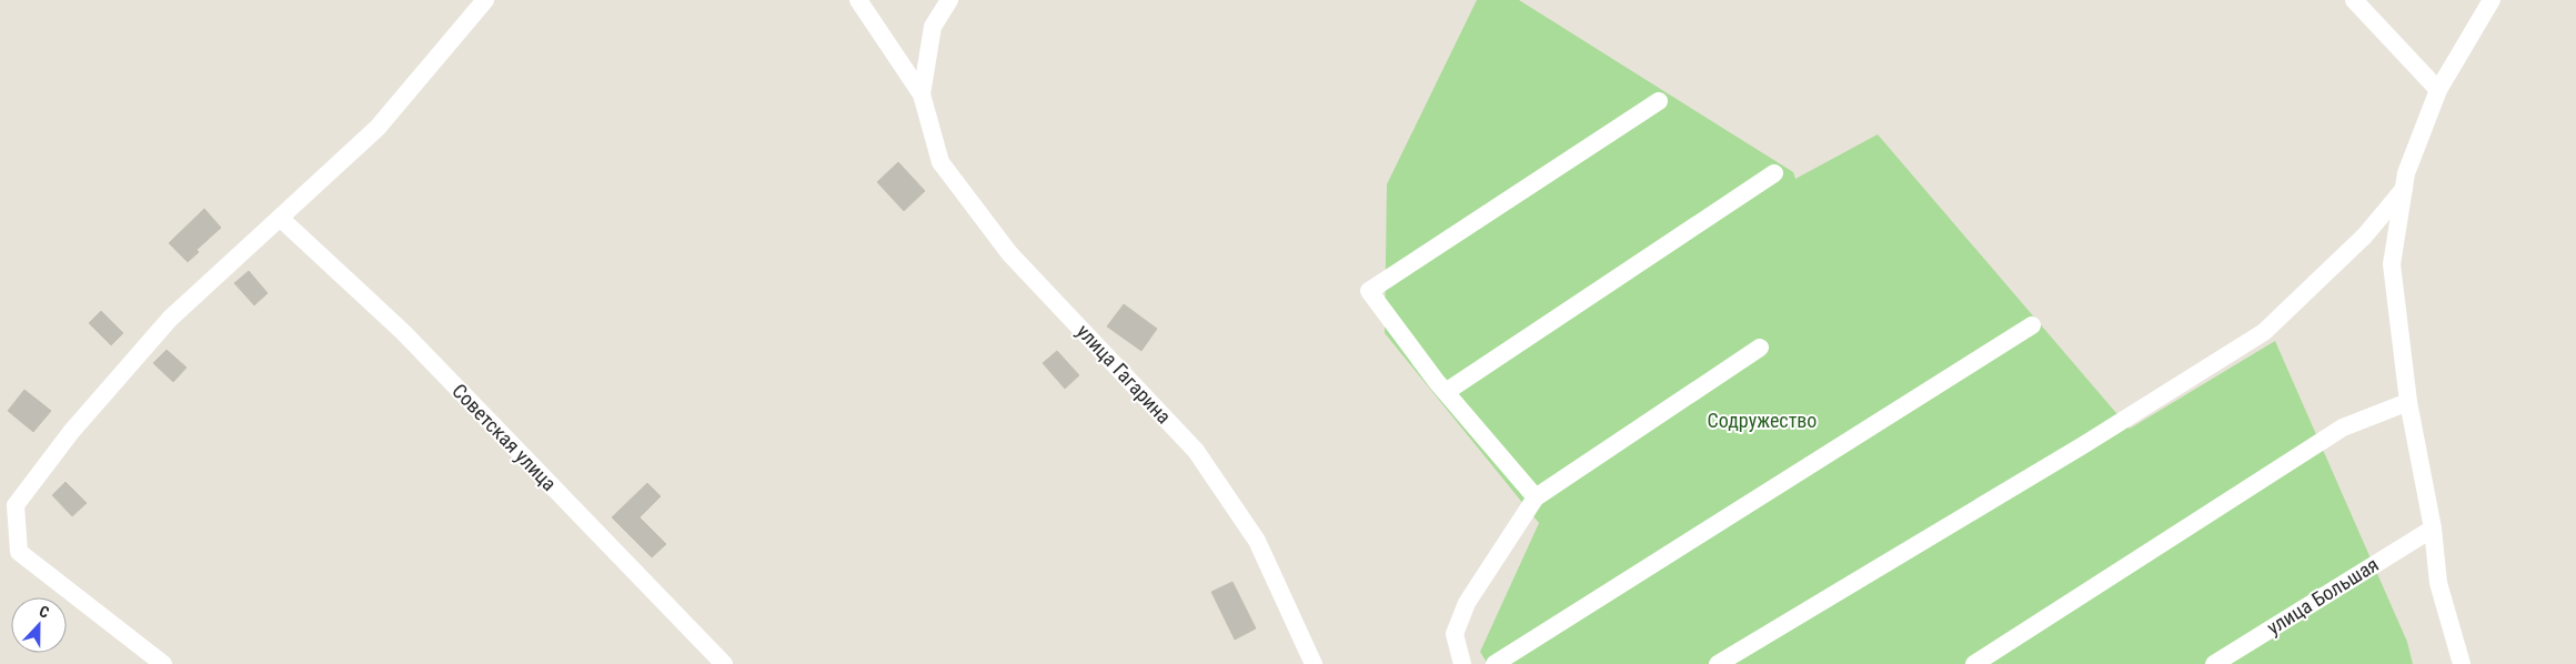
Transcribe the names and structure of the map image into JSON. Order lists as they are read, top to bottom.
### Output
{
  "streets": {
    "street": ["улица Гагарина", "Советская улица", "улица Большая"]
  },
  "parks": ["Содружество"],
  "north": "top"
}
